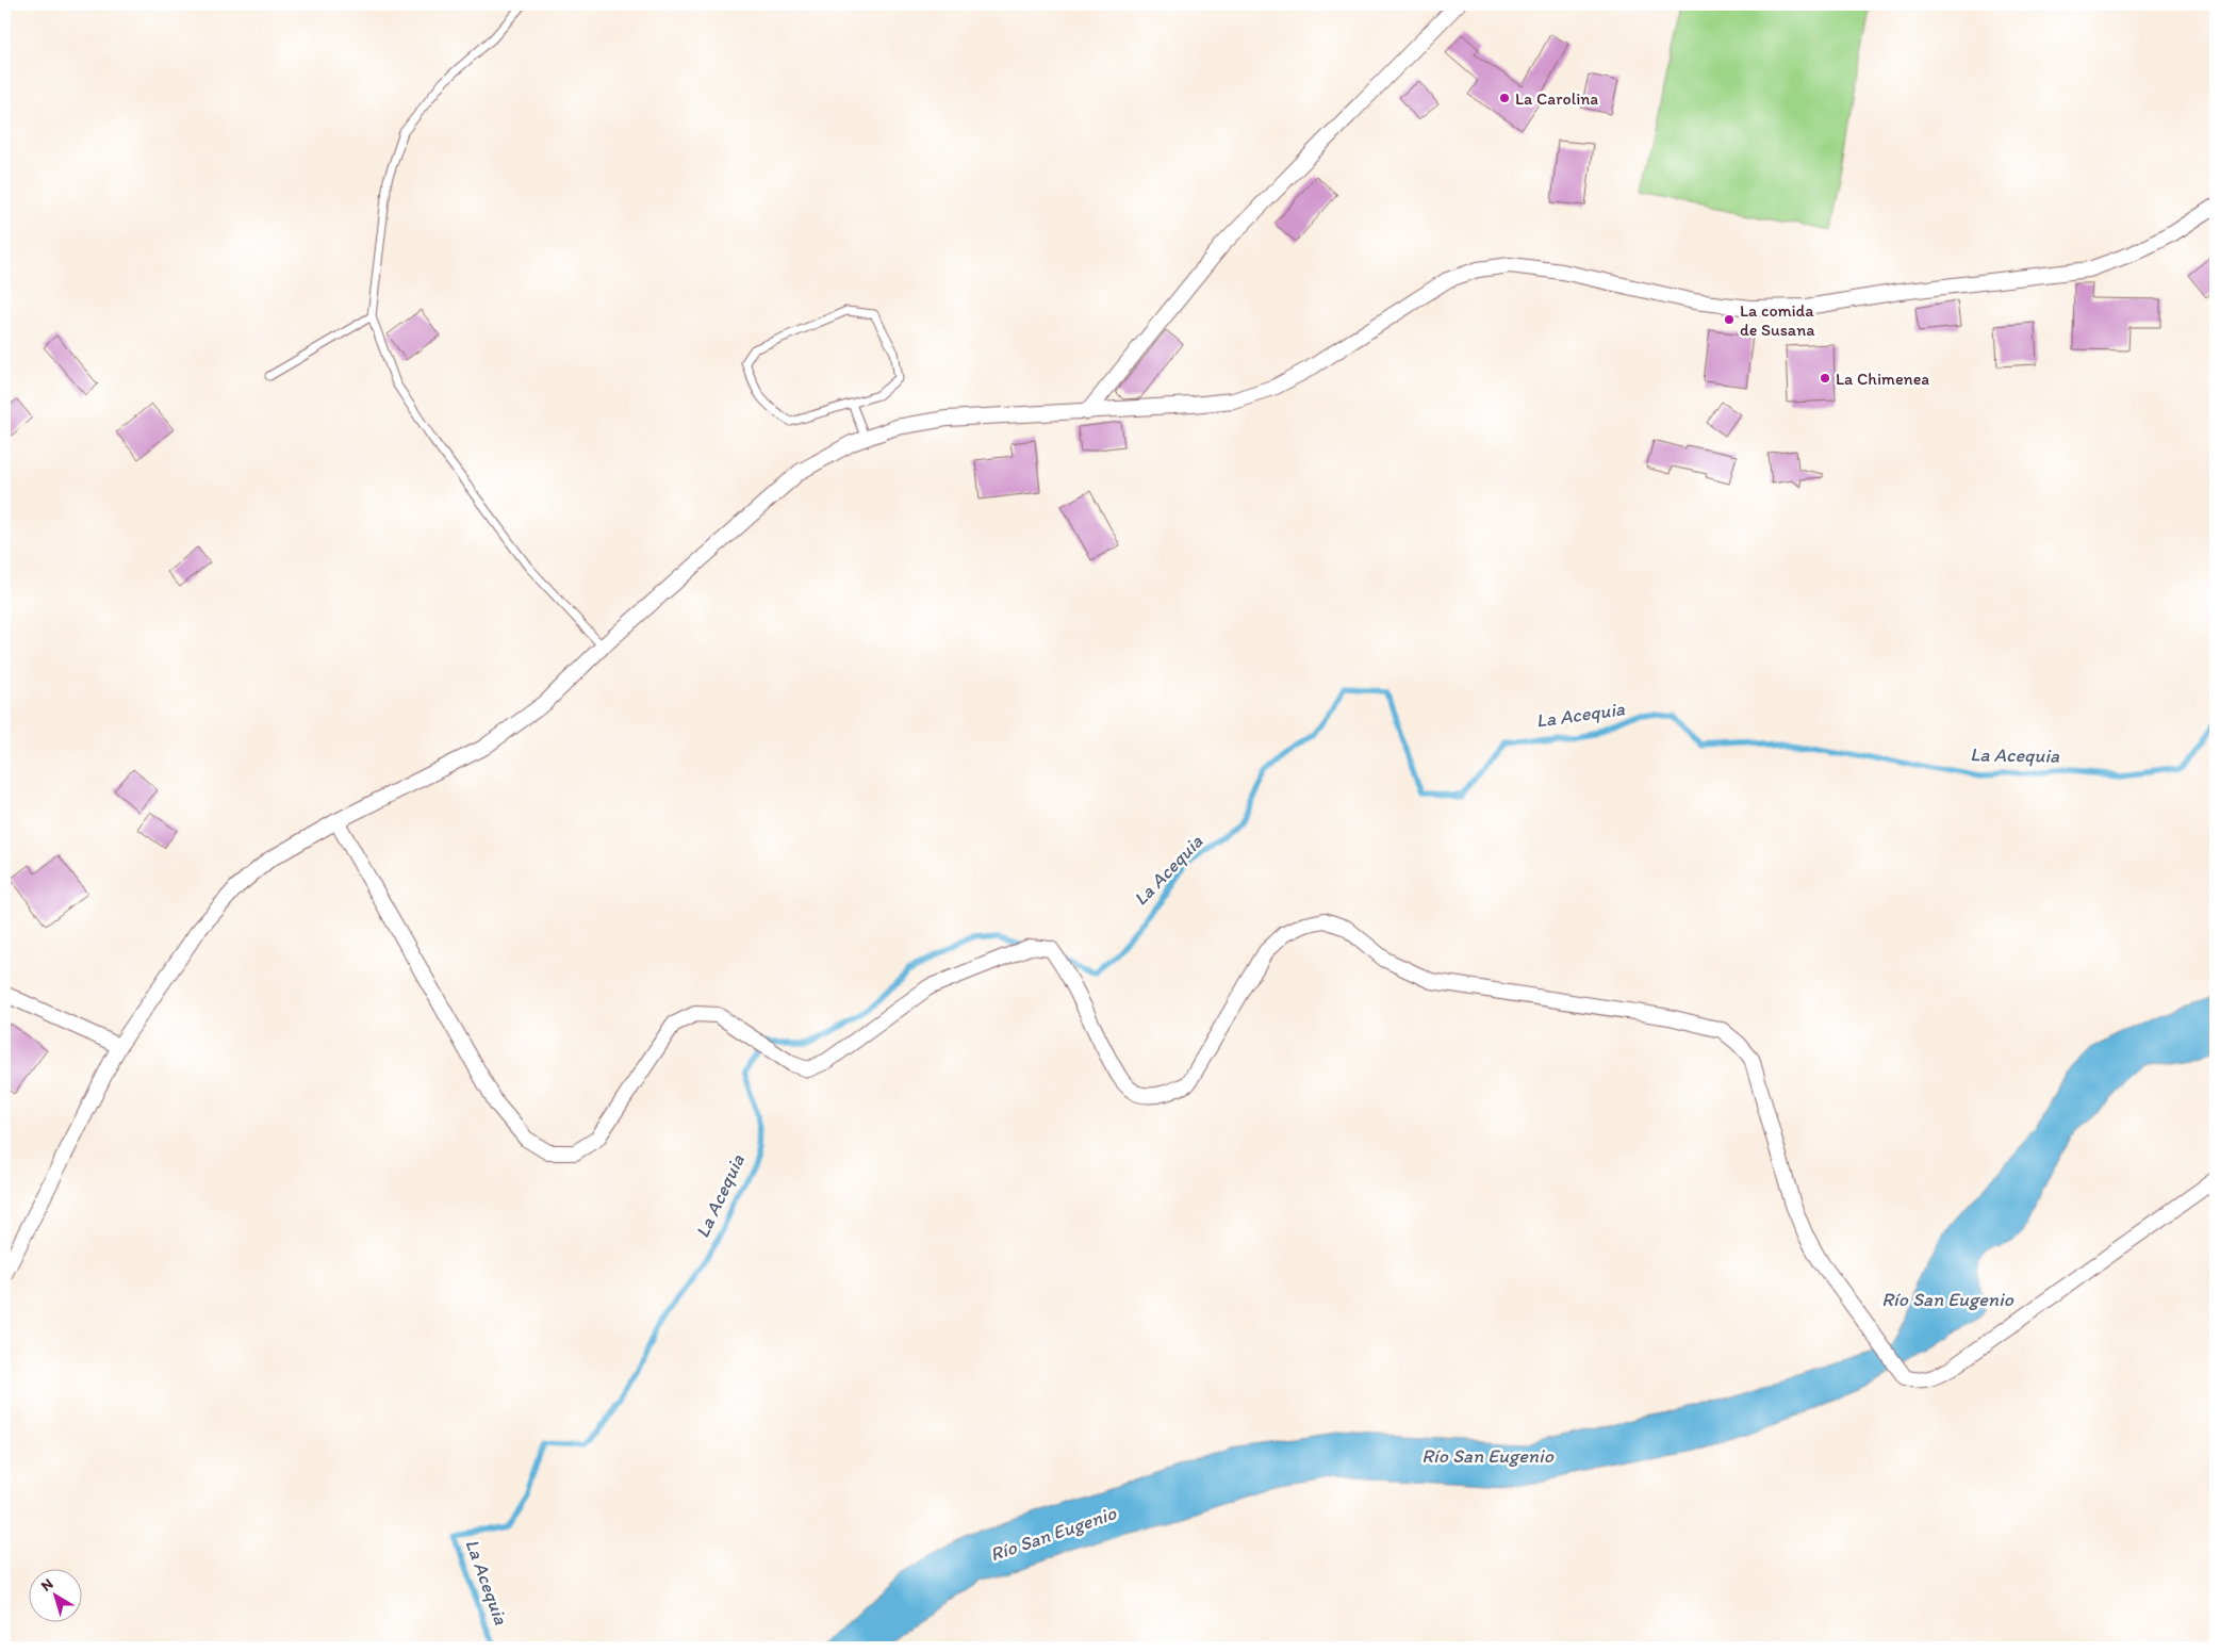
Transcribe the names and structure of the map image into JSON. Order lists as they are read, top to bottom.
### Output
{
  "water": ["La Acequia", "Río San Eugenio"],
  "places": ["La Carolina", "La comida de Susana", "La Chimenea"],
  "north": "top left"
}
